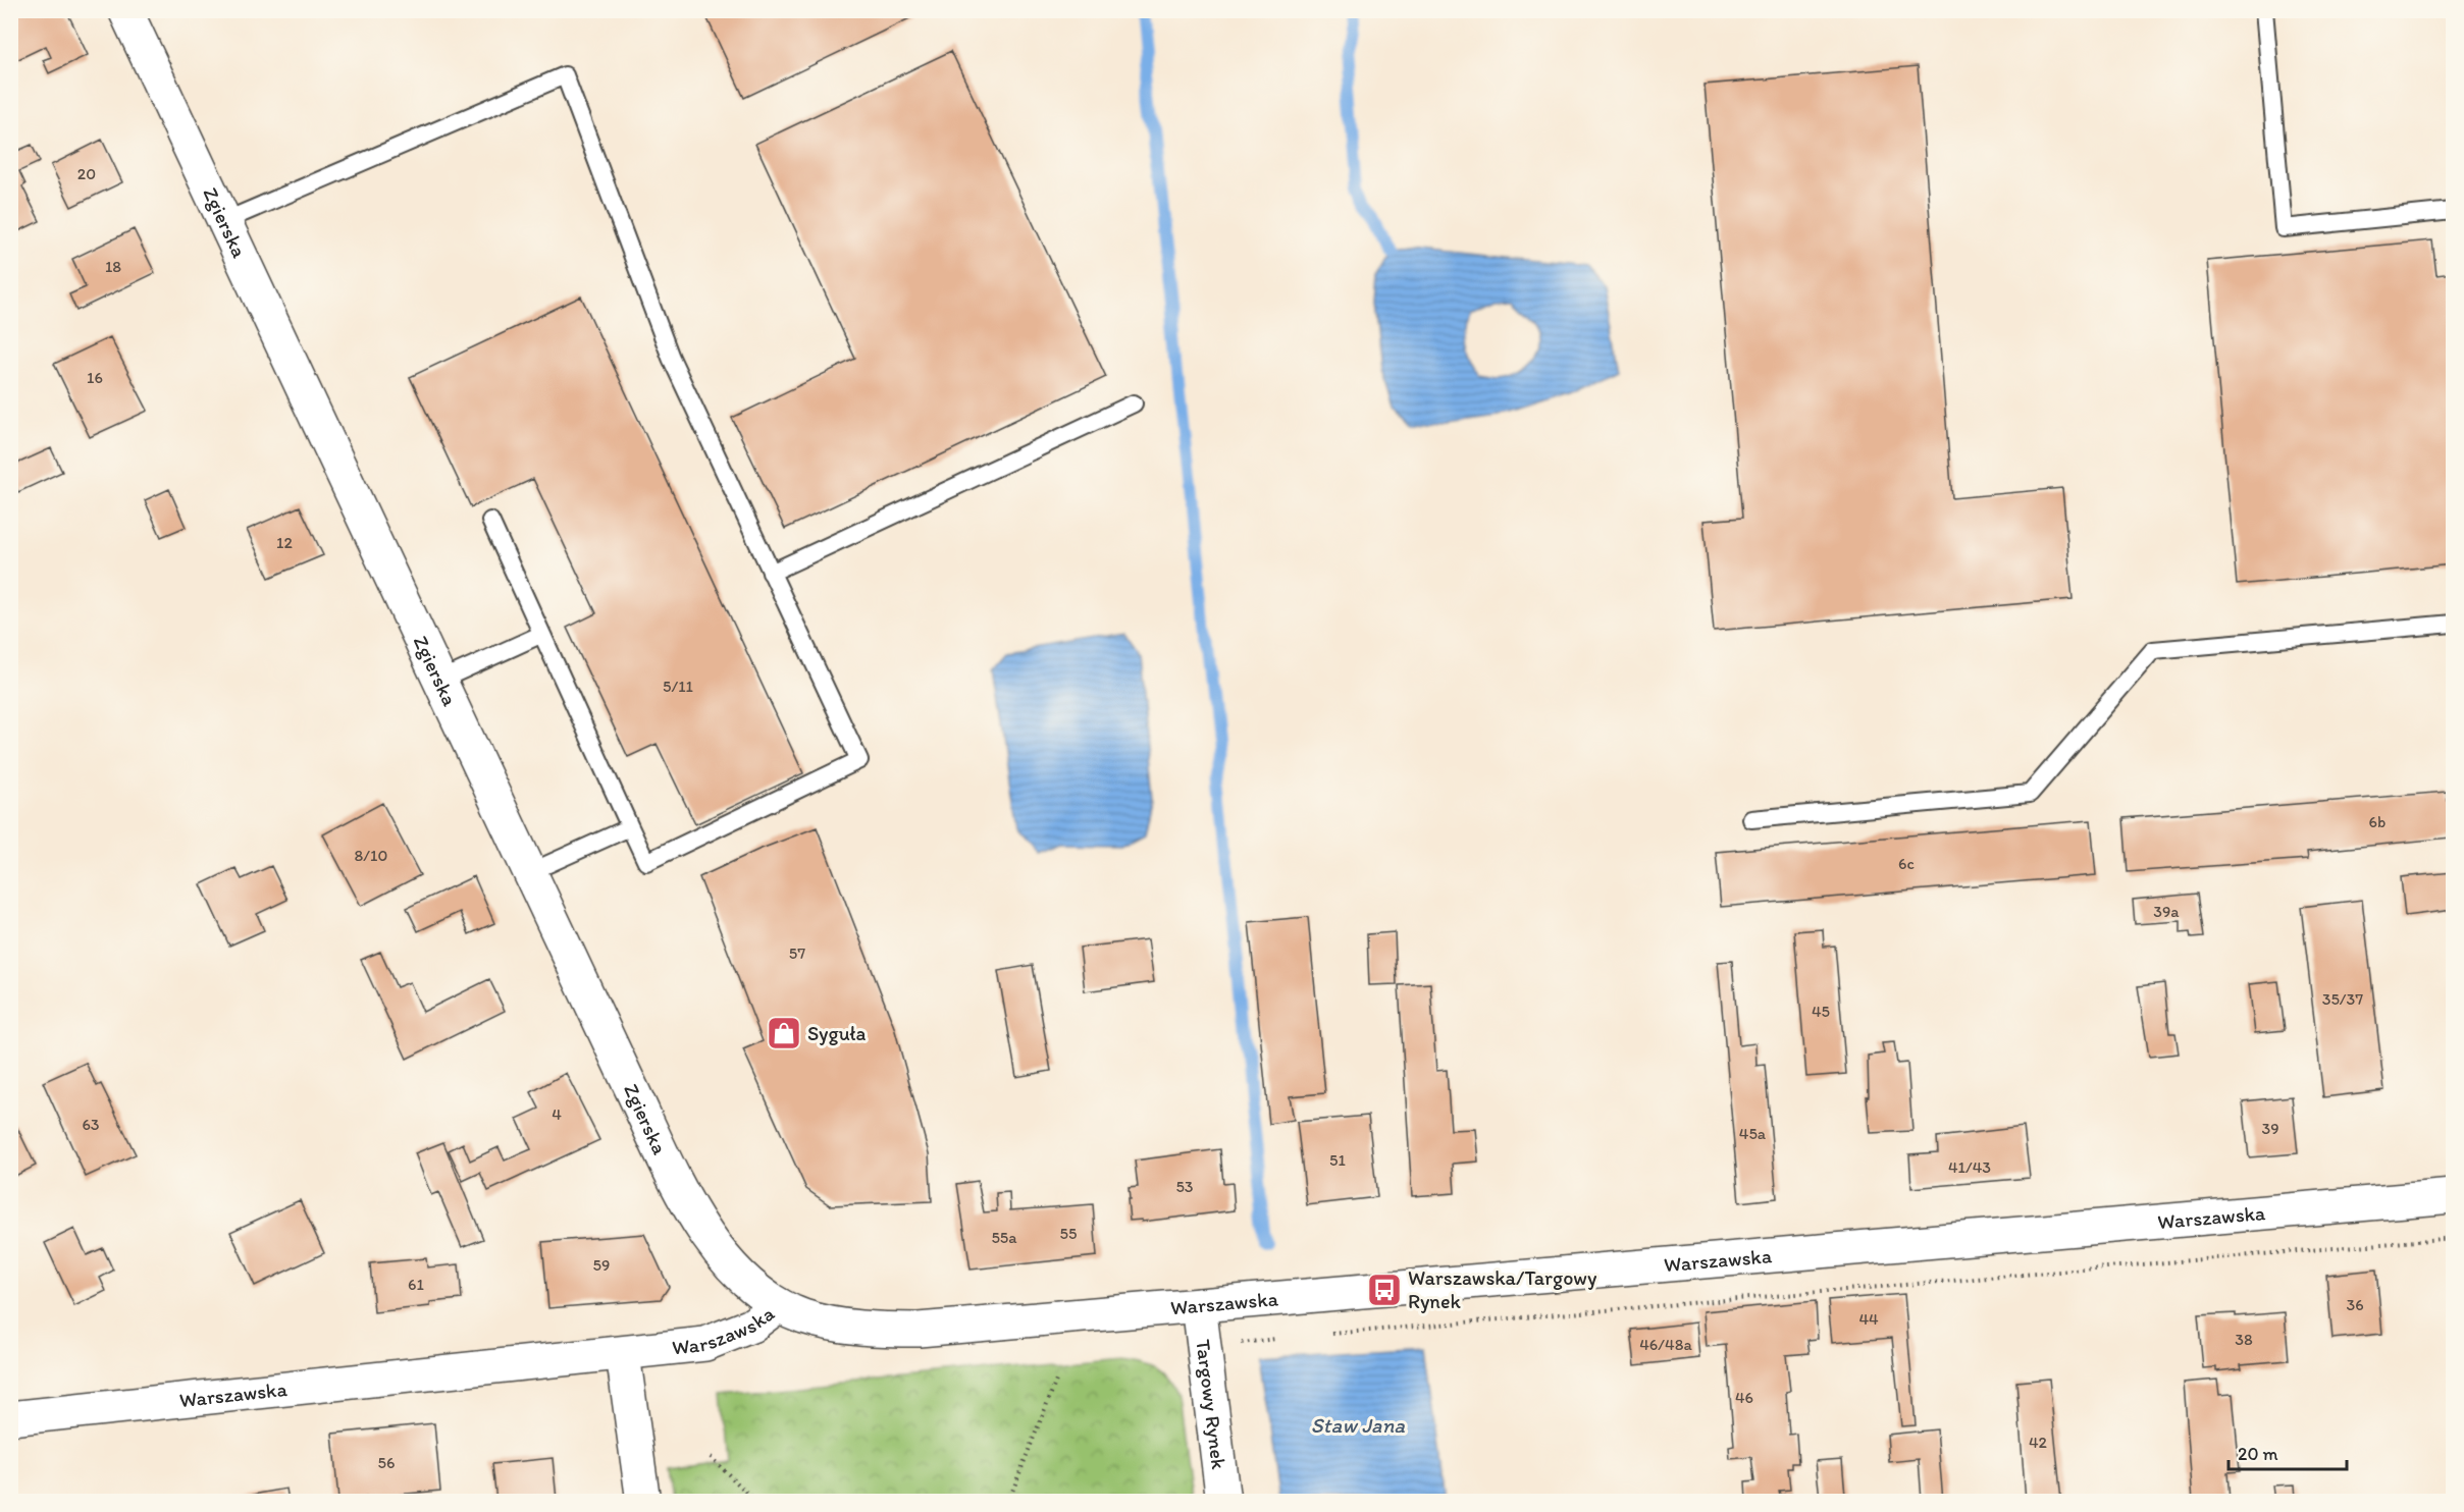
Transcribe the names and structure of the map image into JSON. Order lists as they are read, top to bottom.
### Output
{
  "streets": {
    "main road": ["Zgierska", "Warszawska", "Targowy Rynek"]
  },
  "crossings": [
    ["Zgierska", "Warszawska"],
    ["Warszawska", "Targowy Rynek"]
  ],
  "water": ["Staw Jana"],
  "places": {
    "shop": ["Syguła"],
    "bus stop": ["Warszawska/Targowy Rynek"]
  },
  "house_numbers": [
    "20",
    "18",
    "16",
    "12",
    "5/11",
    "6b",
    "8/10",
    "6c",
    "39a",
    "57",
    "35/37",
    "45",
    "4",
    "63",
    "39",
    "45a",
    "51",
    "41/43",
    "53",
    "55",
    "55a",
    "59",
    "61",
    "36",
    "44",
    "38",
    "46/48a",
    "46",
    "42",
    "56"
  ],
  "scale_bar": "20 m"
}
